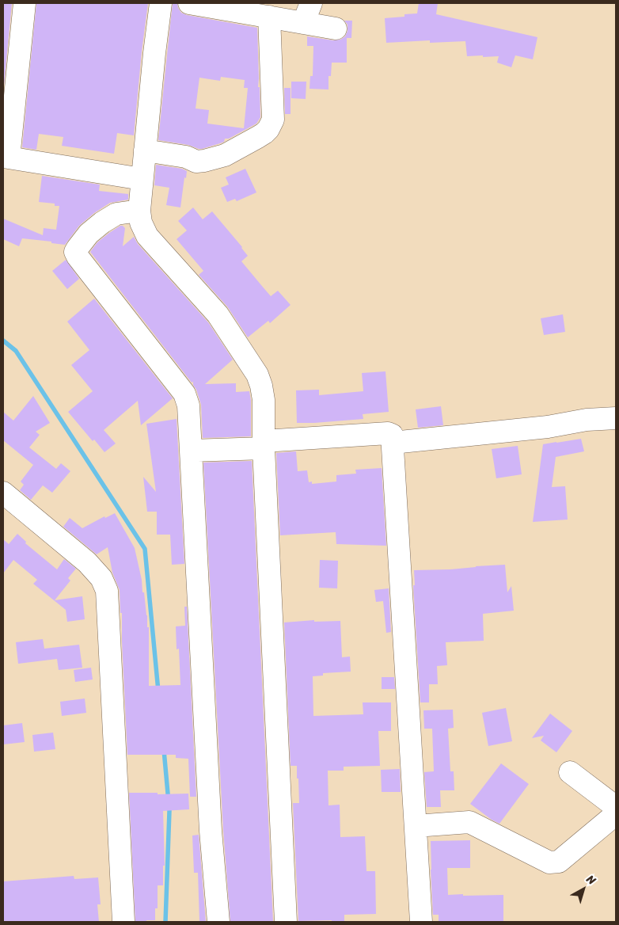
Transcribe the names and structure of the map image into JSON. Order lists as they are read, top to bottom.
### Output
{
  "north": "top right"
}
